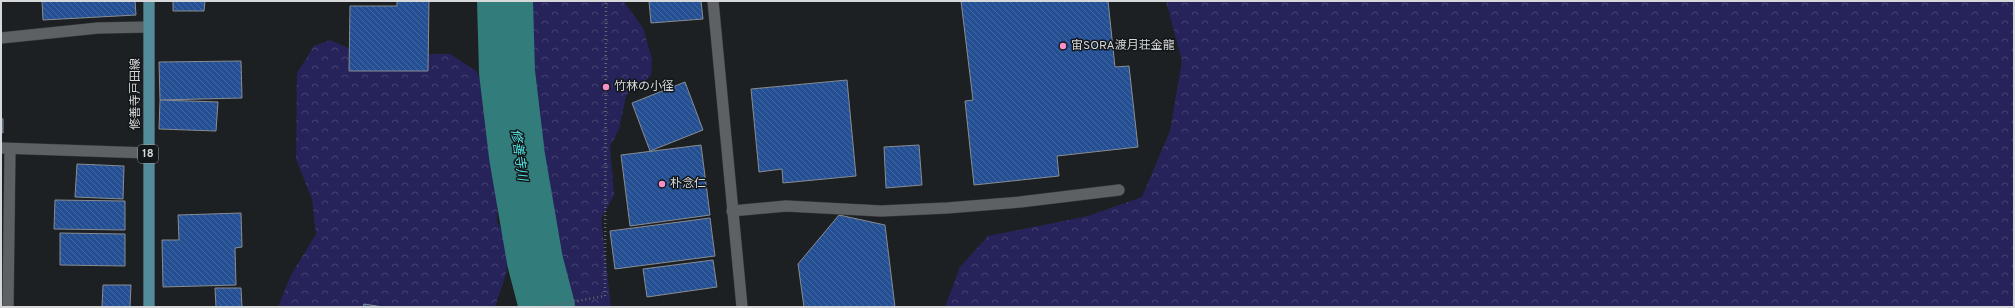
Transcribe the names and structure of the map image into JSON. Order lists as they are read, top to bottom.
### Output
{
  "streets": {
    "main road": ["修善寺戸田線", "18"]
  },
  "water": ["修善寺川"],
  "places": ["宙SORA渡月荘金龍", "竹林の小径", "朴念仁"]
}
